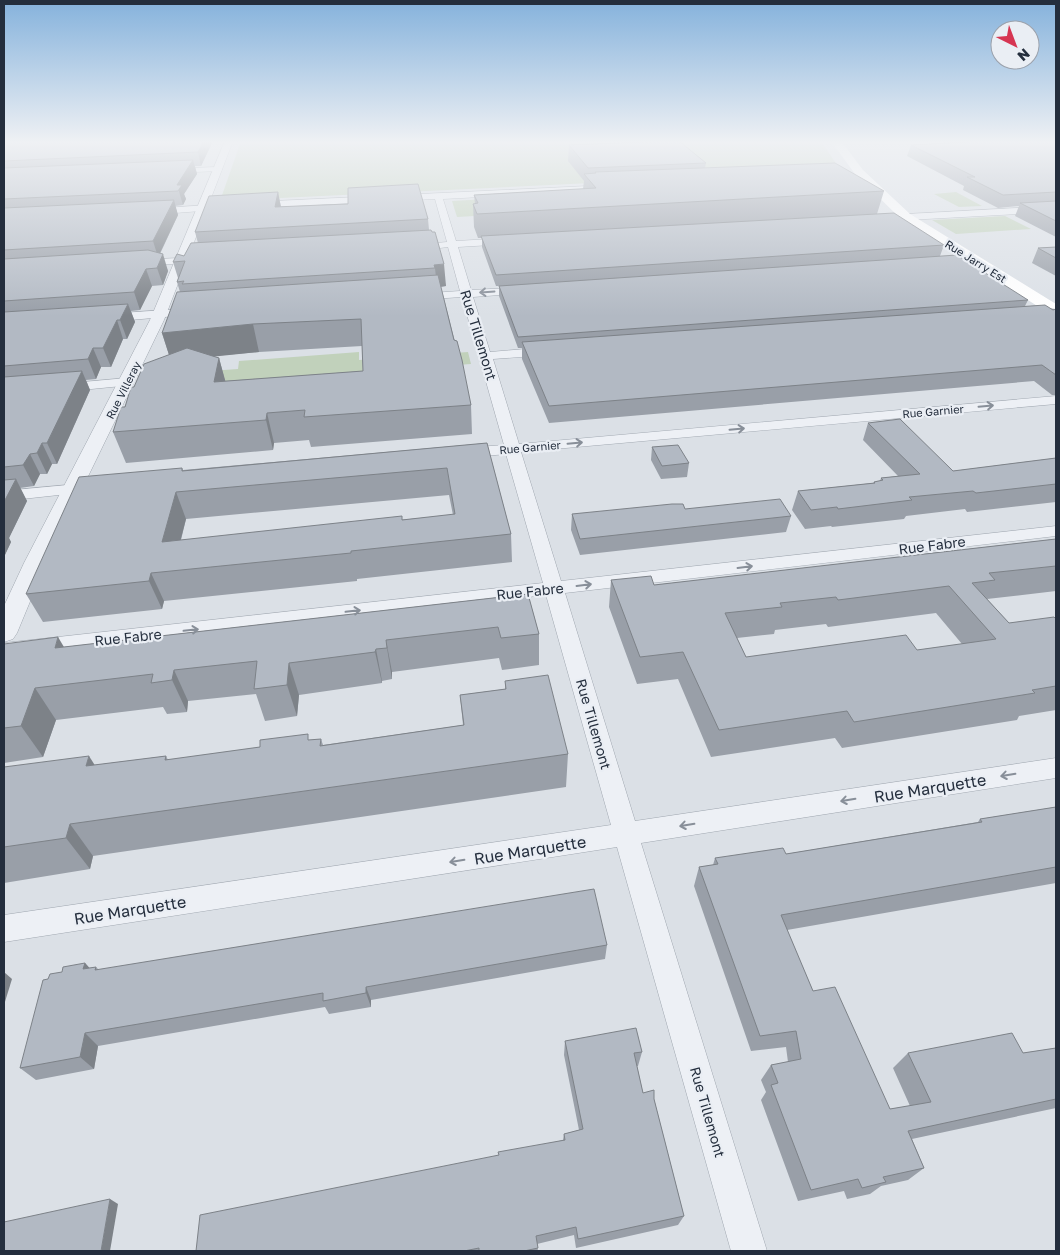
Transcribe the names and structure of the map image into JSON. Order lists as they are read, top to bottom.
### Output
{
  "streets": {
    "main road": ["Rue Jarry Est"],
    "street": [
      "Rue Tillemont",
      "Rue Villeray",
      "Rue Garnier",
      "Rue Fabre",
      "Rue Marquette"
    ]
  },
  "crossings": [
    ["Rue Tillemont", "Rue Garnier"],
    ["Rue Tillemont", "Rue Fabre"],
    ["Rue Tillemont", "Rue Marquette"]
  ],
  "one_way": ["Rue Garnier", "Rue Fabre", "Rue Marquette"],
  "north": "bottom right"
}
